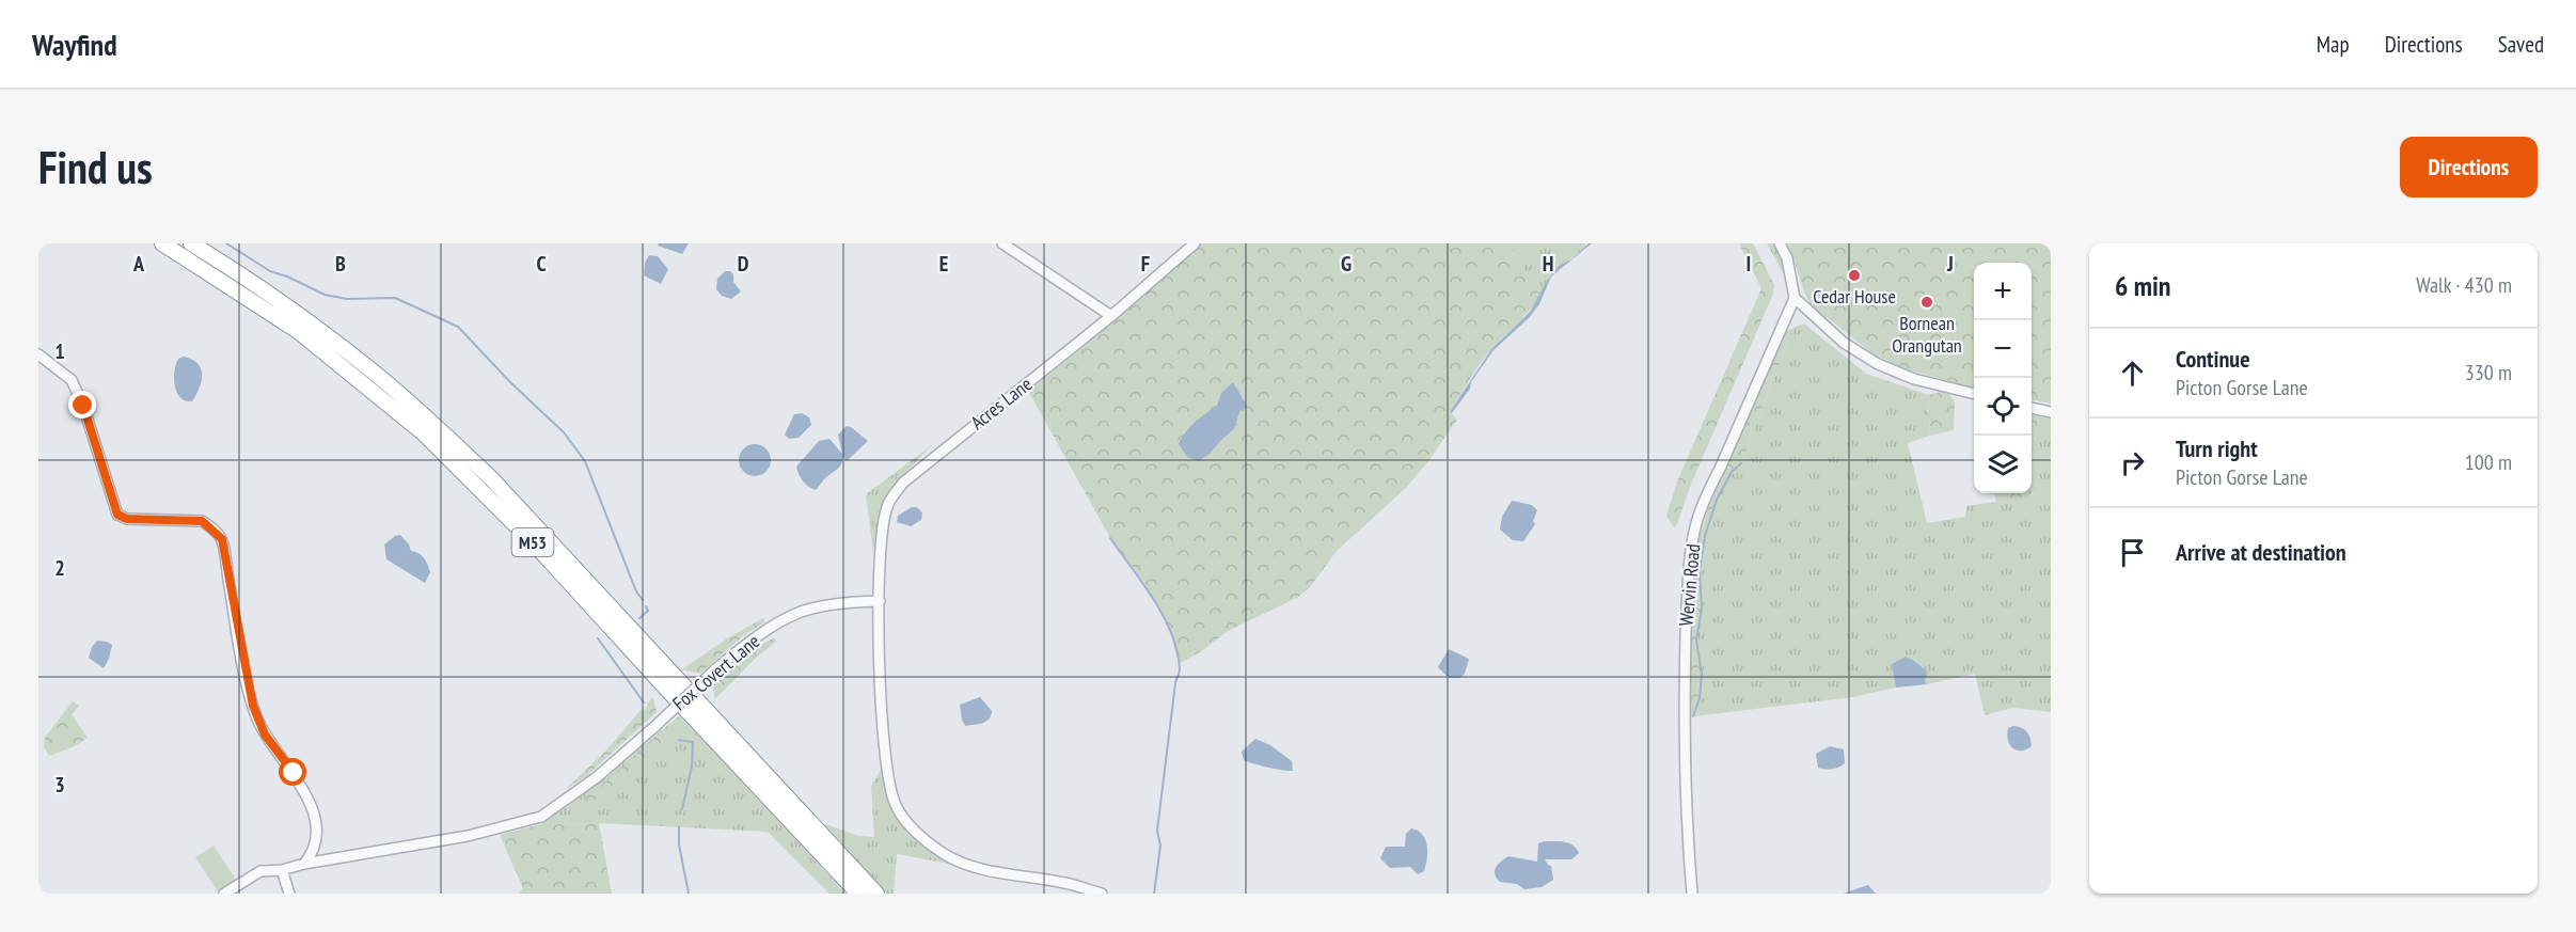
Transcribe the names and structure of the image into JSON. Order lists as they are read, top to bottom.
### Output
{
  "streets": {
    "highway": ["M53"],
    "street": ["Acres Lane", "Wervin Road", "Fox Covert Lane"]
  },
  "crossings": [
    ["Acres Lane", "Fox Covert Lane"]
  ],
  "places": ["Cedar House", "Bornean Orangutan"],
  "page": {
    "header": "Wayfind",
    "nav": ["Map", "Directions", "Saved"],
    "buttons": "Directions",
    "title": "Find us",
    "heading": ["6 min", "Walk · 430 m"],
    "map_buttons": ["+", "−"],
    "list": [
      ["Continue", "Picton Gorse Lane", "330 m"],
      ["Turn right", "Picton Gorse Lane", "100 m"],
      "Arrive at destination"
    ]
  },
  "grid": {
    "columns": [
      "A",
      "B",
      "C",
      "D",
      "E",
      "F",
      "G",
      "H",
      "I",
      "J"
    ],
    "rows": ["1", "2", "3"]
  }
}
